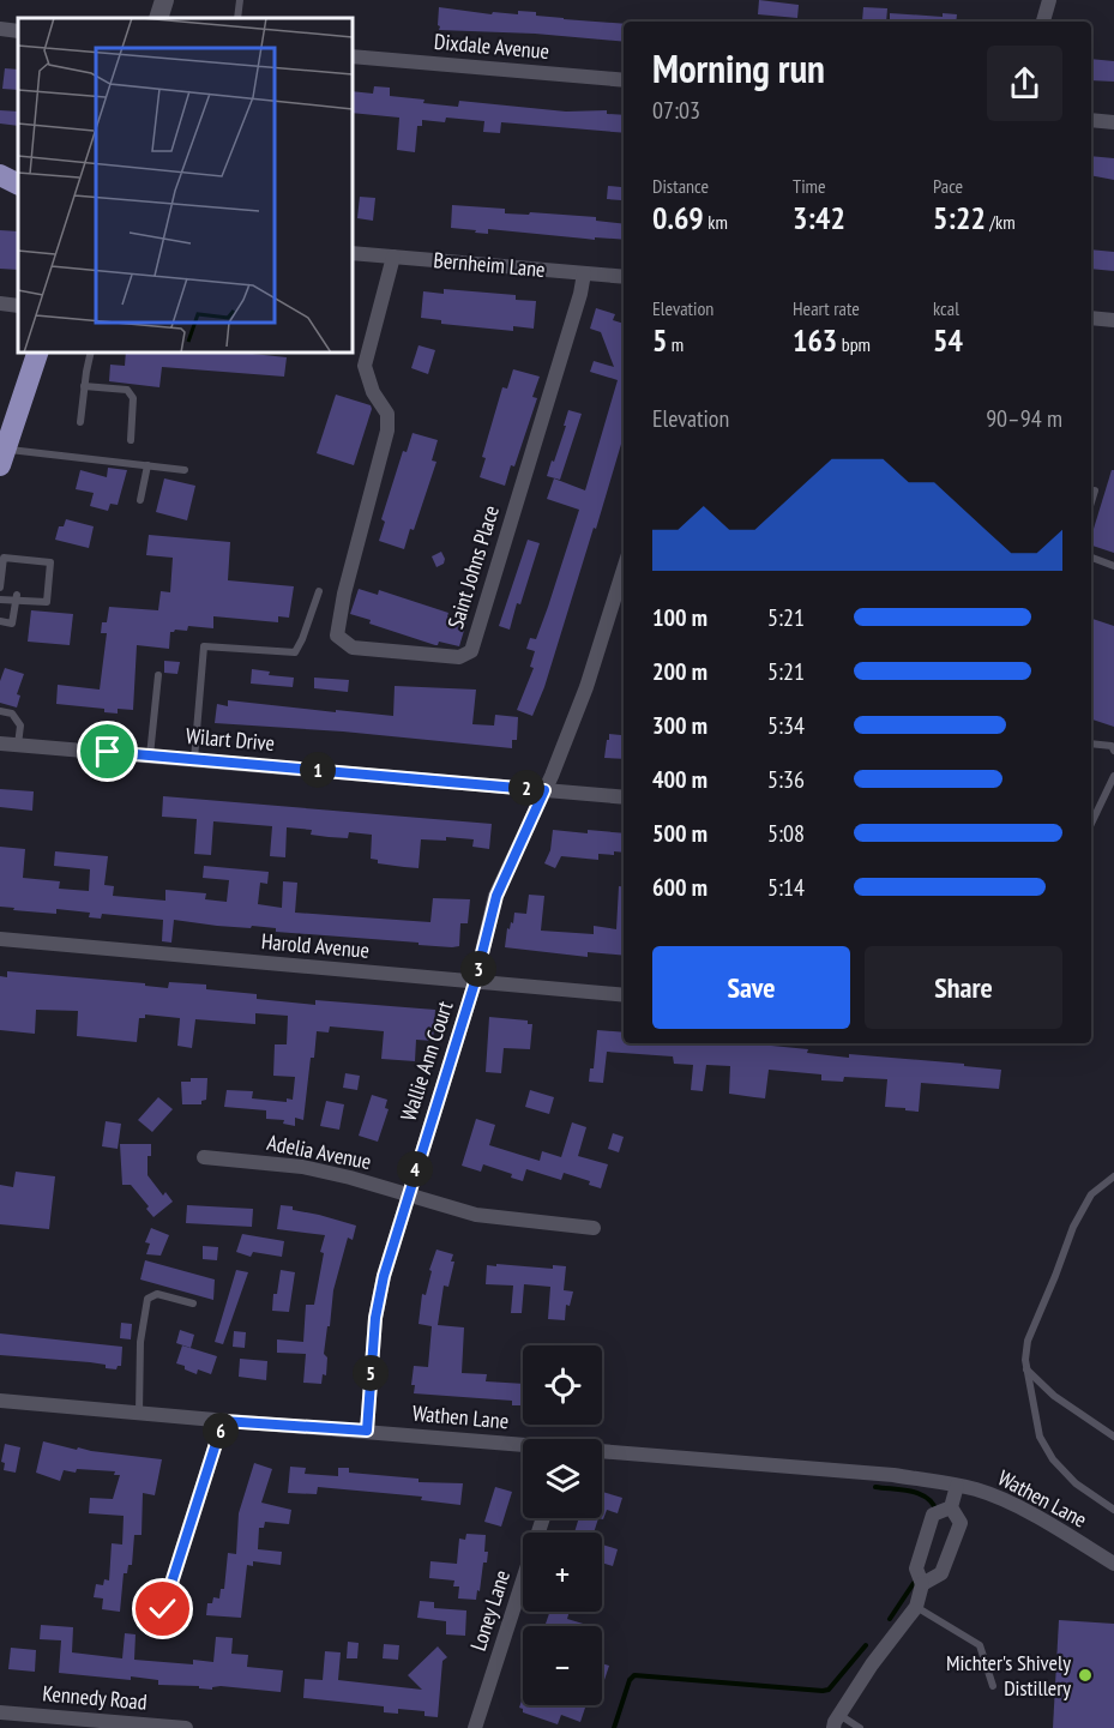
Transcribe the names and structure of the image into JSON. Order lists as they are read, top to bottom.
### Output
{
  "streets": {
    "street": [
      "Dixdale Avenue",
      "Bernheim Lane",
      "Saint Johns Place",
      "Wilart Drive",
      "Harold Avenue",
      "Wallie Ann Court",
      "Adelia Avenue",
      "Wathen Lane",
      "Loney Lane",
      "Kennedy Road"
    ]
  },
  "crossings": [
    ["Bernheim Lane", "Saint Johns Place"],
    ["Wilart Drive", "Wallie Ann Court"],
    ["Harold Avenue", "Wallie Ann Court"],
    ["Wallie Ann Court", "Adelia Avenue"],
    ["Wallie Ann Court", "Wathen Lane"]
  ],
  "places": ["Michter's Shively Distillery"],
  "page": {
    "heading": ["Morning run", "07:03"],
    "stats": [
      ["Distance", "0.69 km"],
      ["Time", "3:42"],
      ["Pace", "5:22 /km"],
      ["Elevation", "5 m"],
      ["Heart rate", "163 bpm"],
      ["kcal", "54"]
    ],
    "chart": ["Elevation", "90–94 m"],
    "list": [
      {
        "name": "100 m",
        "note": "5:21"
      },
      {
        "name": "200 m",
        "note": "5:21"
      },
      {
        "name": "300 m",
        "note": "5:34"
      },
      {
        "name": "400 m",
        "note": "5:36"
      },
      {
        "name": "500 m",
        "note": "5:08"
      },
      {
        "name": "600 m",
        "note": "5:14"
      }
    ],
    "pins": [
      "1",
      "2",
      "3",
      "4",
      "5",
      "6"
    ],
    "buttons": ["Save", "Share"],
    "map_buttons": ["+", "−"]
  }
}
